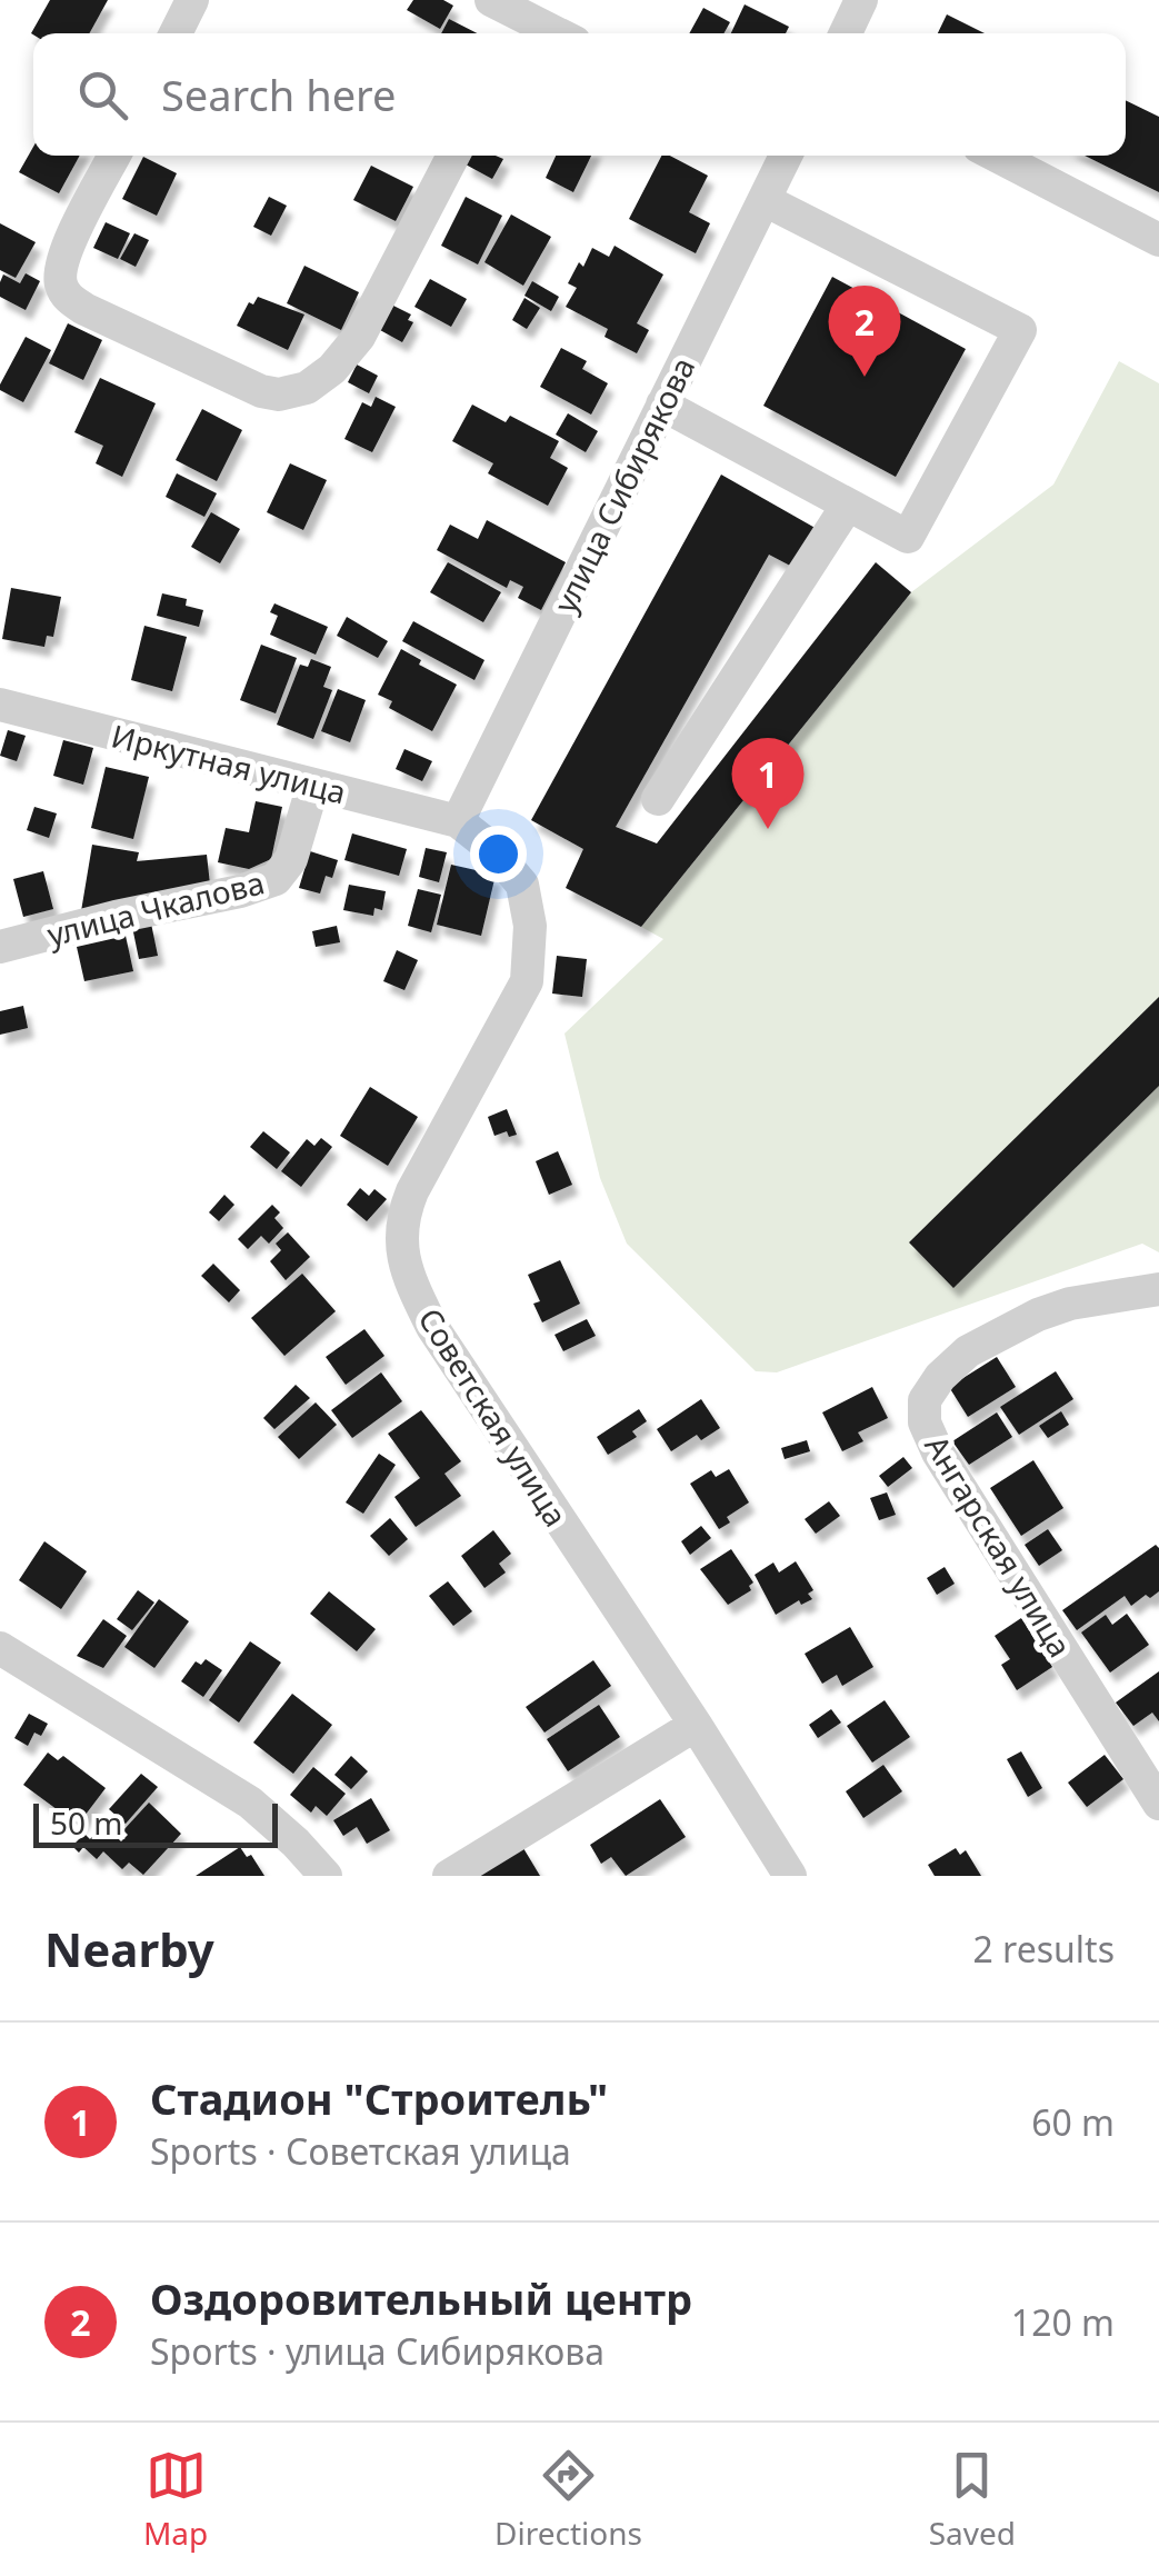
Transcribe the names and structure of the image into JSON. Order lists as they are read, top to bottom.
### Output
{
  "streets": {
    "street": [
      "улица Сибирякова",
      "Иркутная улица",
      "улица Чкалова",
      "Советская улица",
      "Ангарская улица"
    ]
  },
  "crossings": [
    ["улица Сибирякова", "Иркутная улица"],
    ["улица Сибирякова", "Советская улица"],
    ["Иркутная улица", "улица Чкалова"],
    ["Иркутная улица", "Советская улица"]
  ],
  "scale_bar": "50 m",
  "page": {
    "search": "Search here",
    "pins": ["2", "1"],
    "scale": "50 m",
    "heading": ["Nearby", "2 results"],
    "list": [
      {
        "mark": "1",
        "name": "Стадион \"Строитель\"",
        "note": "Sports · Советская улица",
        "value": "60 m"
      },
      {
        "mark": "2",
        "name": "Оздоровительный центр",
        "note": "Sports · улица Сибирякова",
        "value": "120 m"
      }
    ],
    "nav": ["Map", "Directions", "Saved"]
  }
}
